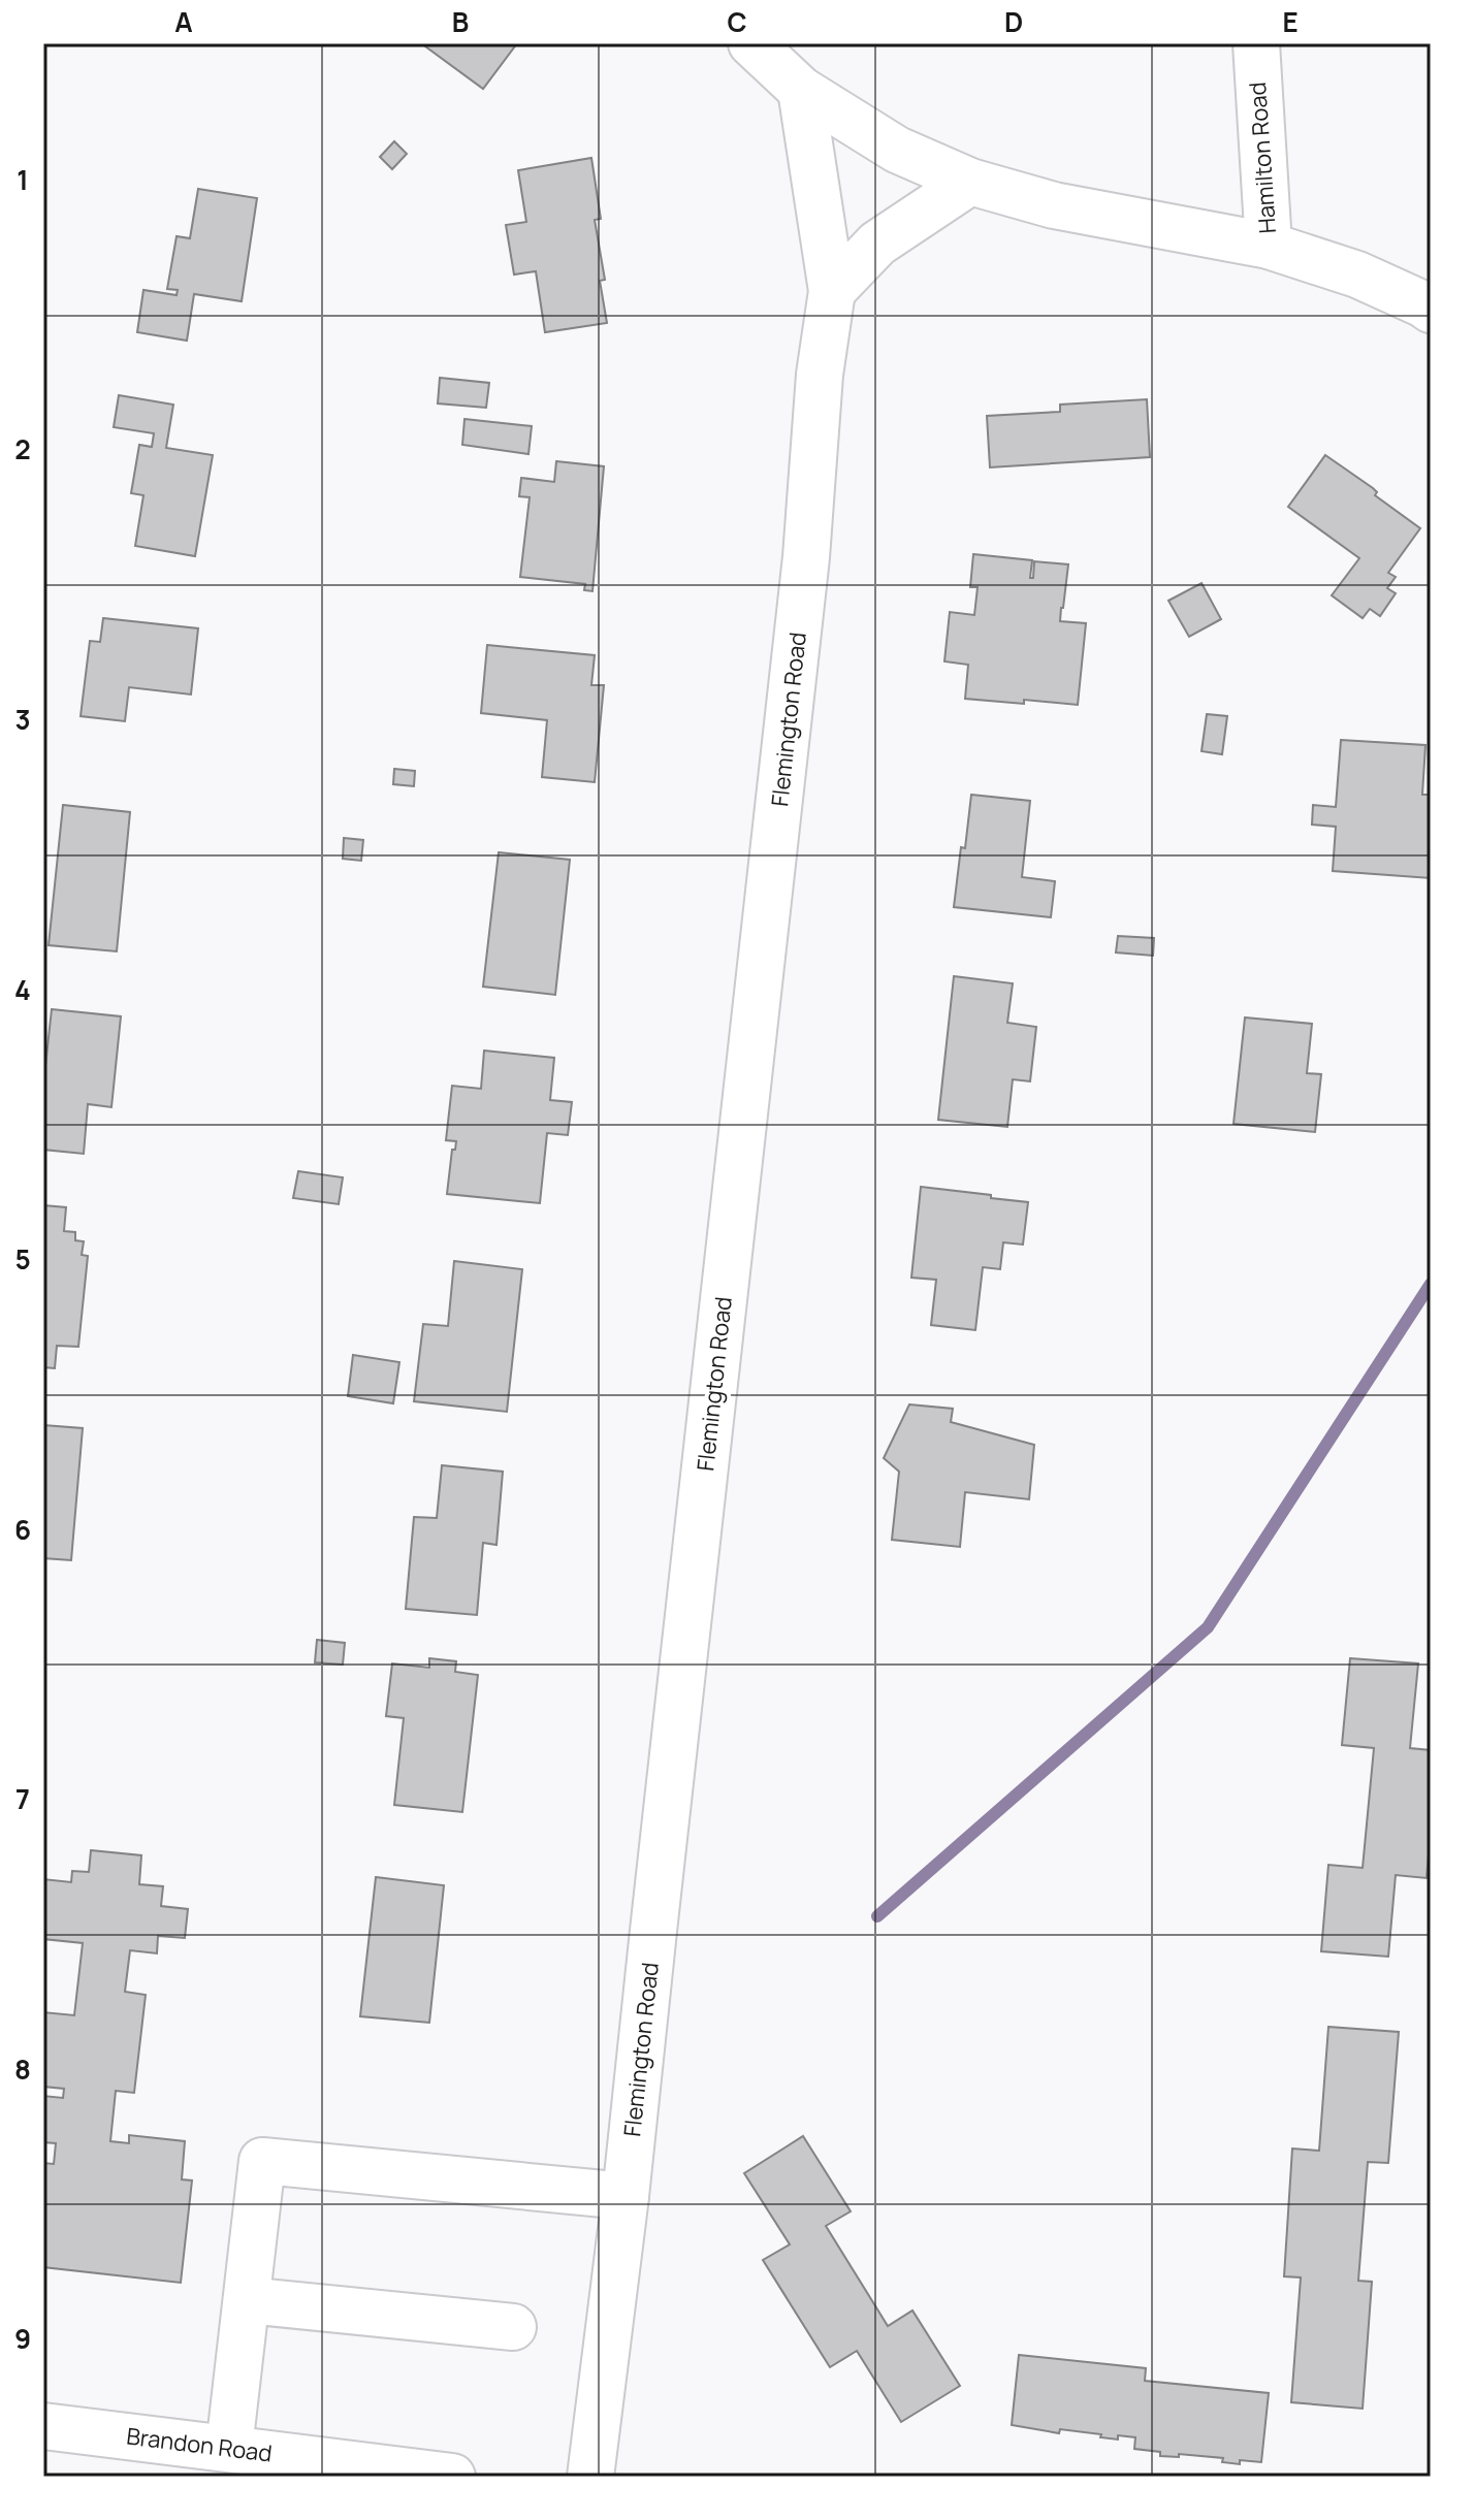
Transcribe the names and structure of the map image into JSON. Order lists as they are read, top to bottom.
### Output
{
  "streets": {
    "street": ["Hamilton Road", "Flemington Road", "Brandon Road"]
  },
  "grid": {
    "columns": [
      "A",
      "B",
      "C",
      "D",
      "E"
    ],
    "rows": [
      "1",
      "2",
      "3",
      "4",
      "5",
      "6",
      "7",
      "8",
      "9"
    ]
  }
}
